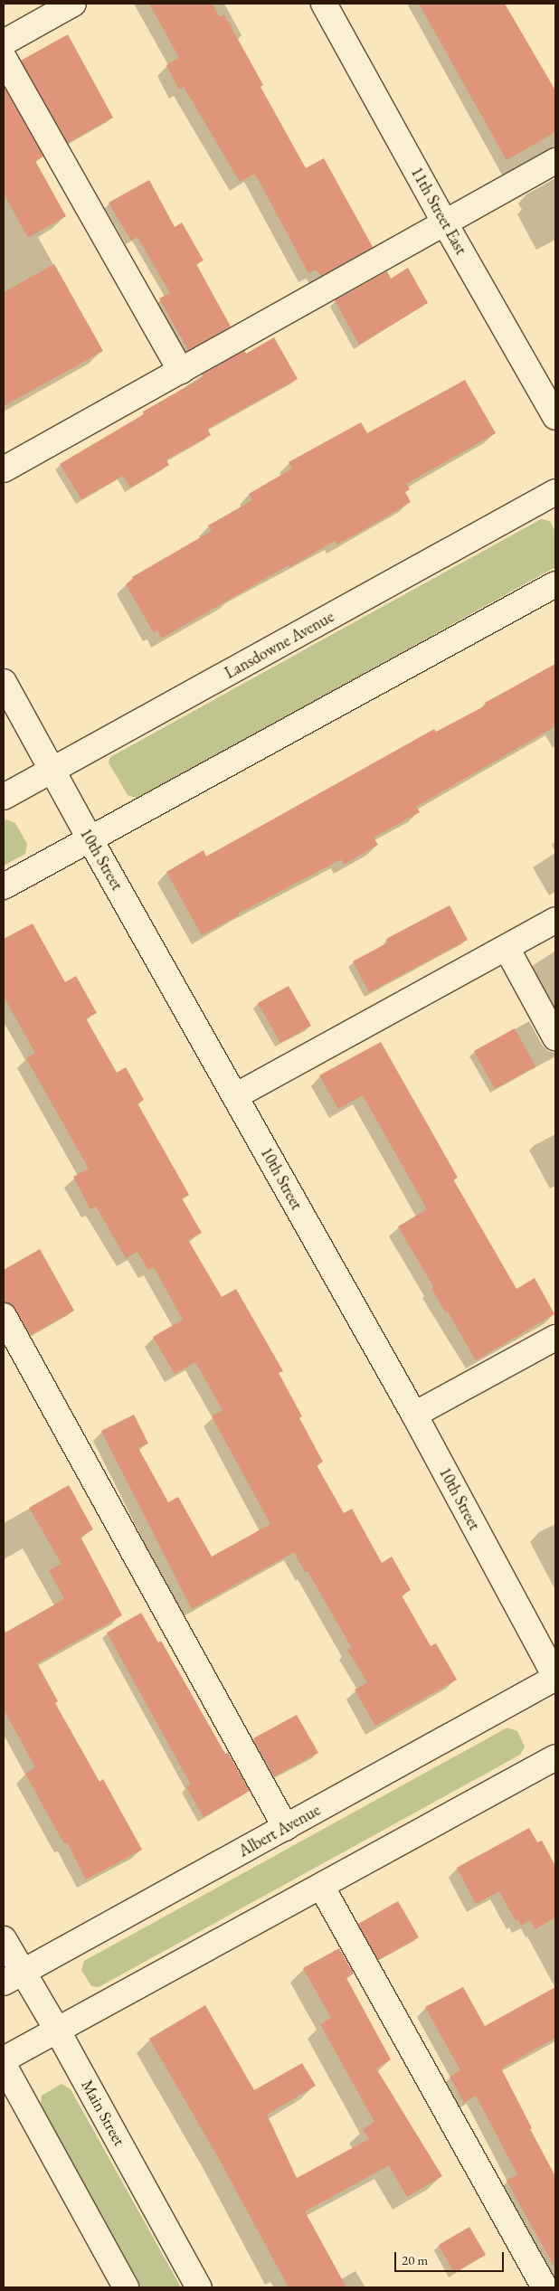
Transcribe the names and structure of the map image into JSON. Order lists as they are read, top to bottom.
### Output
{
  "streets": {
    "street": [
      "11th Street East",
      "Lansdowne Avenue",
      "10th Street",
      "Albert Avenue",
      "Main Street"
    ]
  },
  "crossings": [
    ["Lansdowne Avenue", "10th Street"],
    ["10th Street", "Albert Avenue"],
    ["Albert Avenue", "Main Street"]
  ],
  "scale_bar": "20 m"
}
